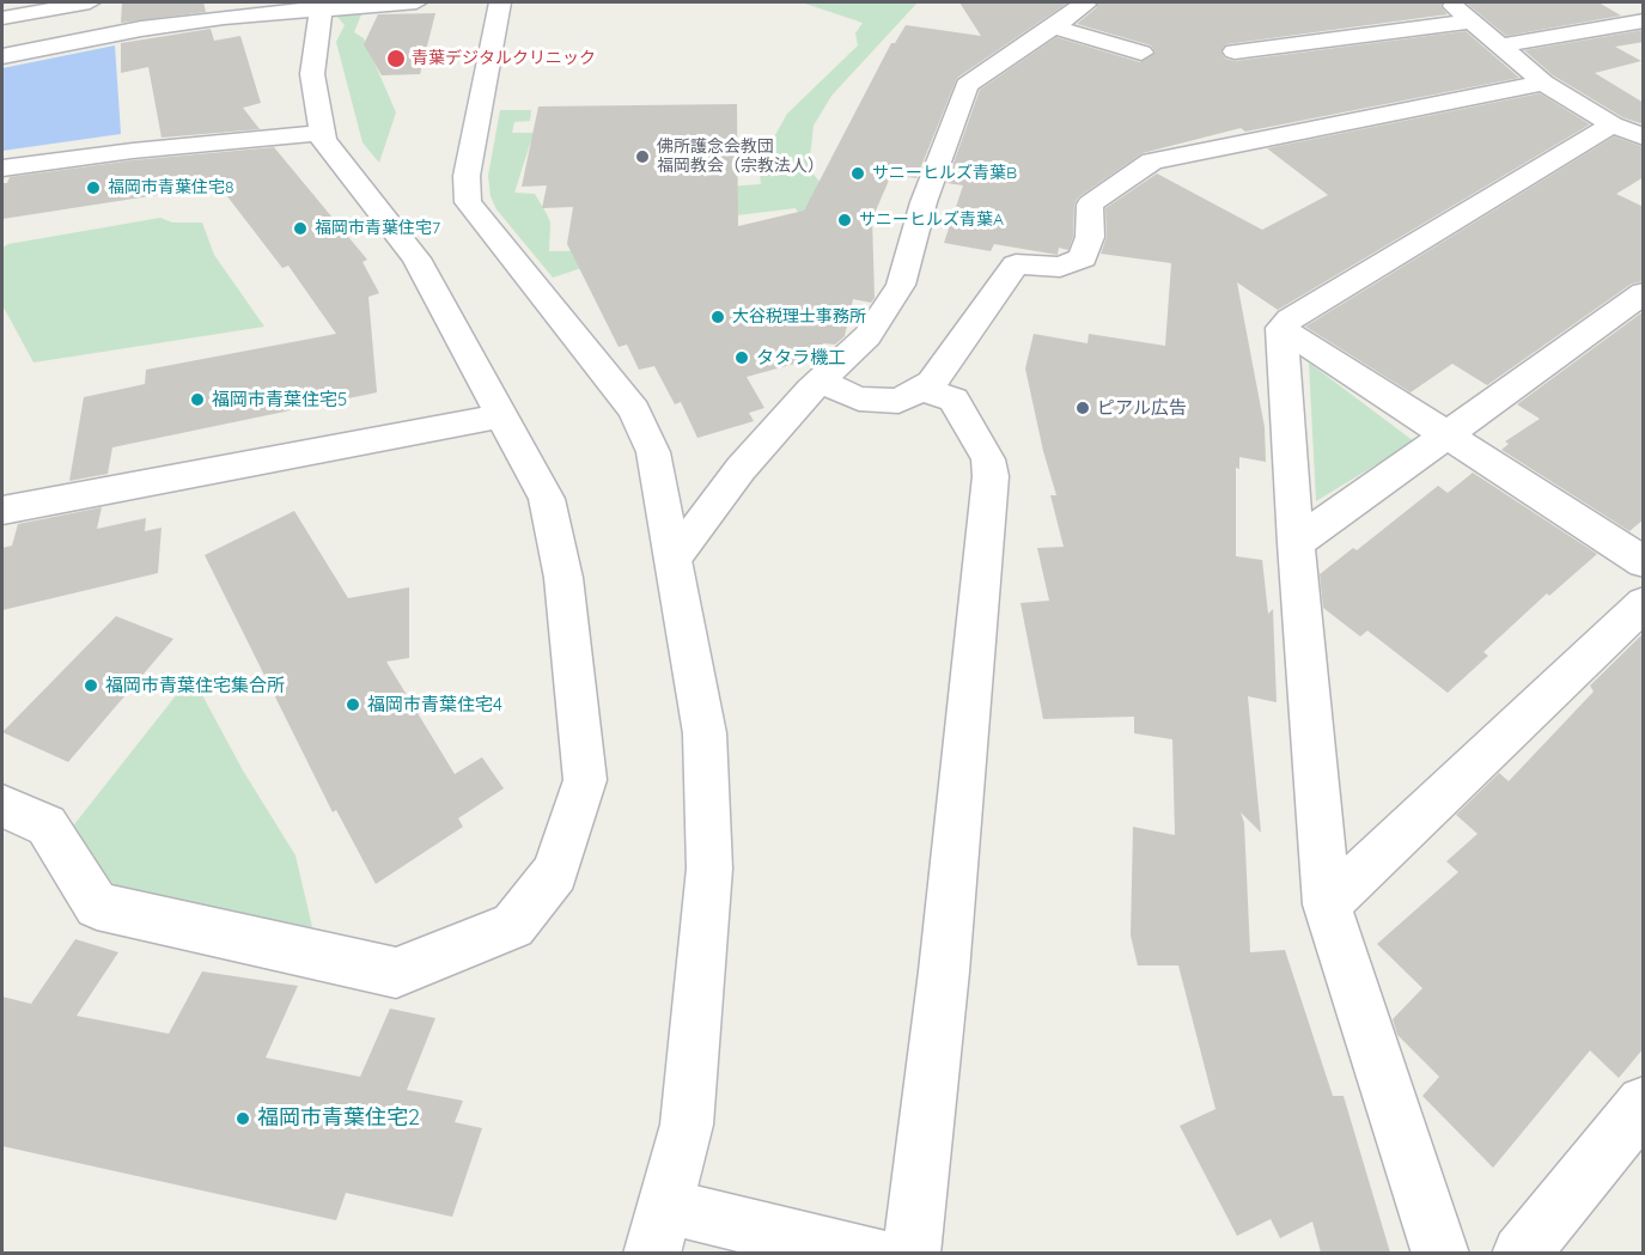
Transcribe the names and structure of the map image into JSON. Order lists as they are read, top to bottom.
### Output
{
  "places": [
    "青葉デジタルクリニック",
    "佛所護念会教団 福岡教会（宗教法人）",
    "サニーヒルズ青葉B",
    "福岡市青葉住宅8",
    "サニーヒルズ青葉A",
    "福岡市青葉住宅7",
    "大谷税理士事務所",
    "タタラ機工",
    "福岡市青葉住宅5",
    "ピアル広告",
    "福岡市青葉住宅集合所",
    "福岡市青葉住宅4",
    "福岡市青葉住宅2"
  ]
}
